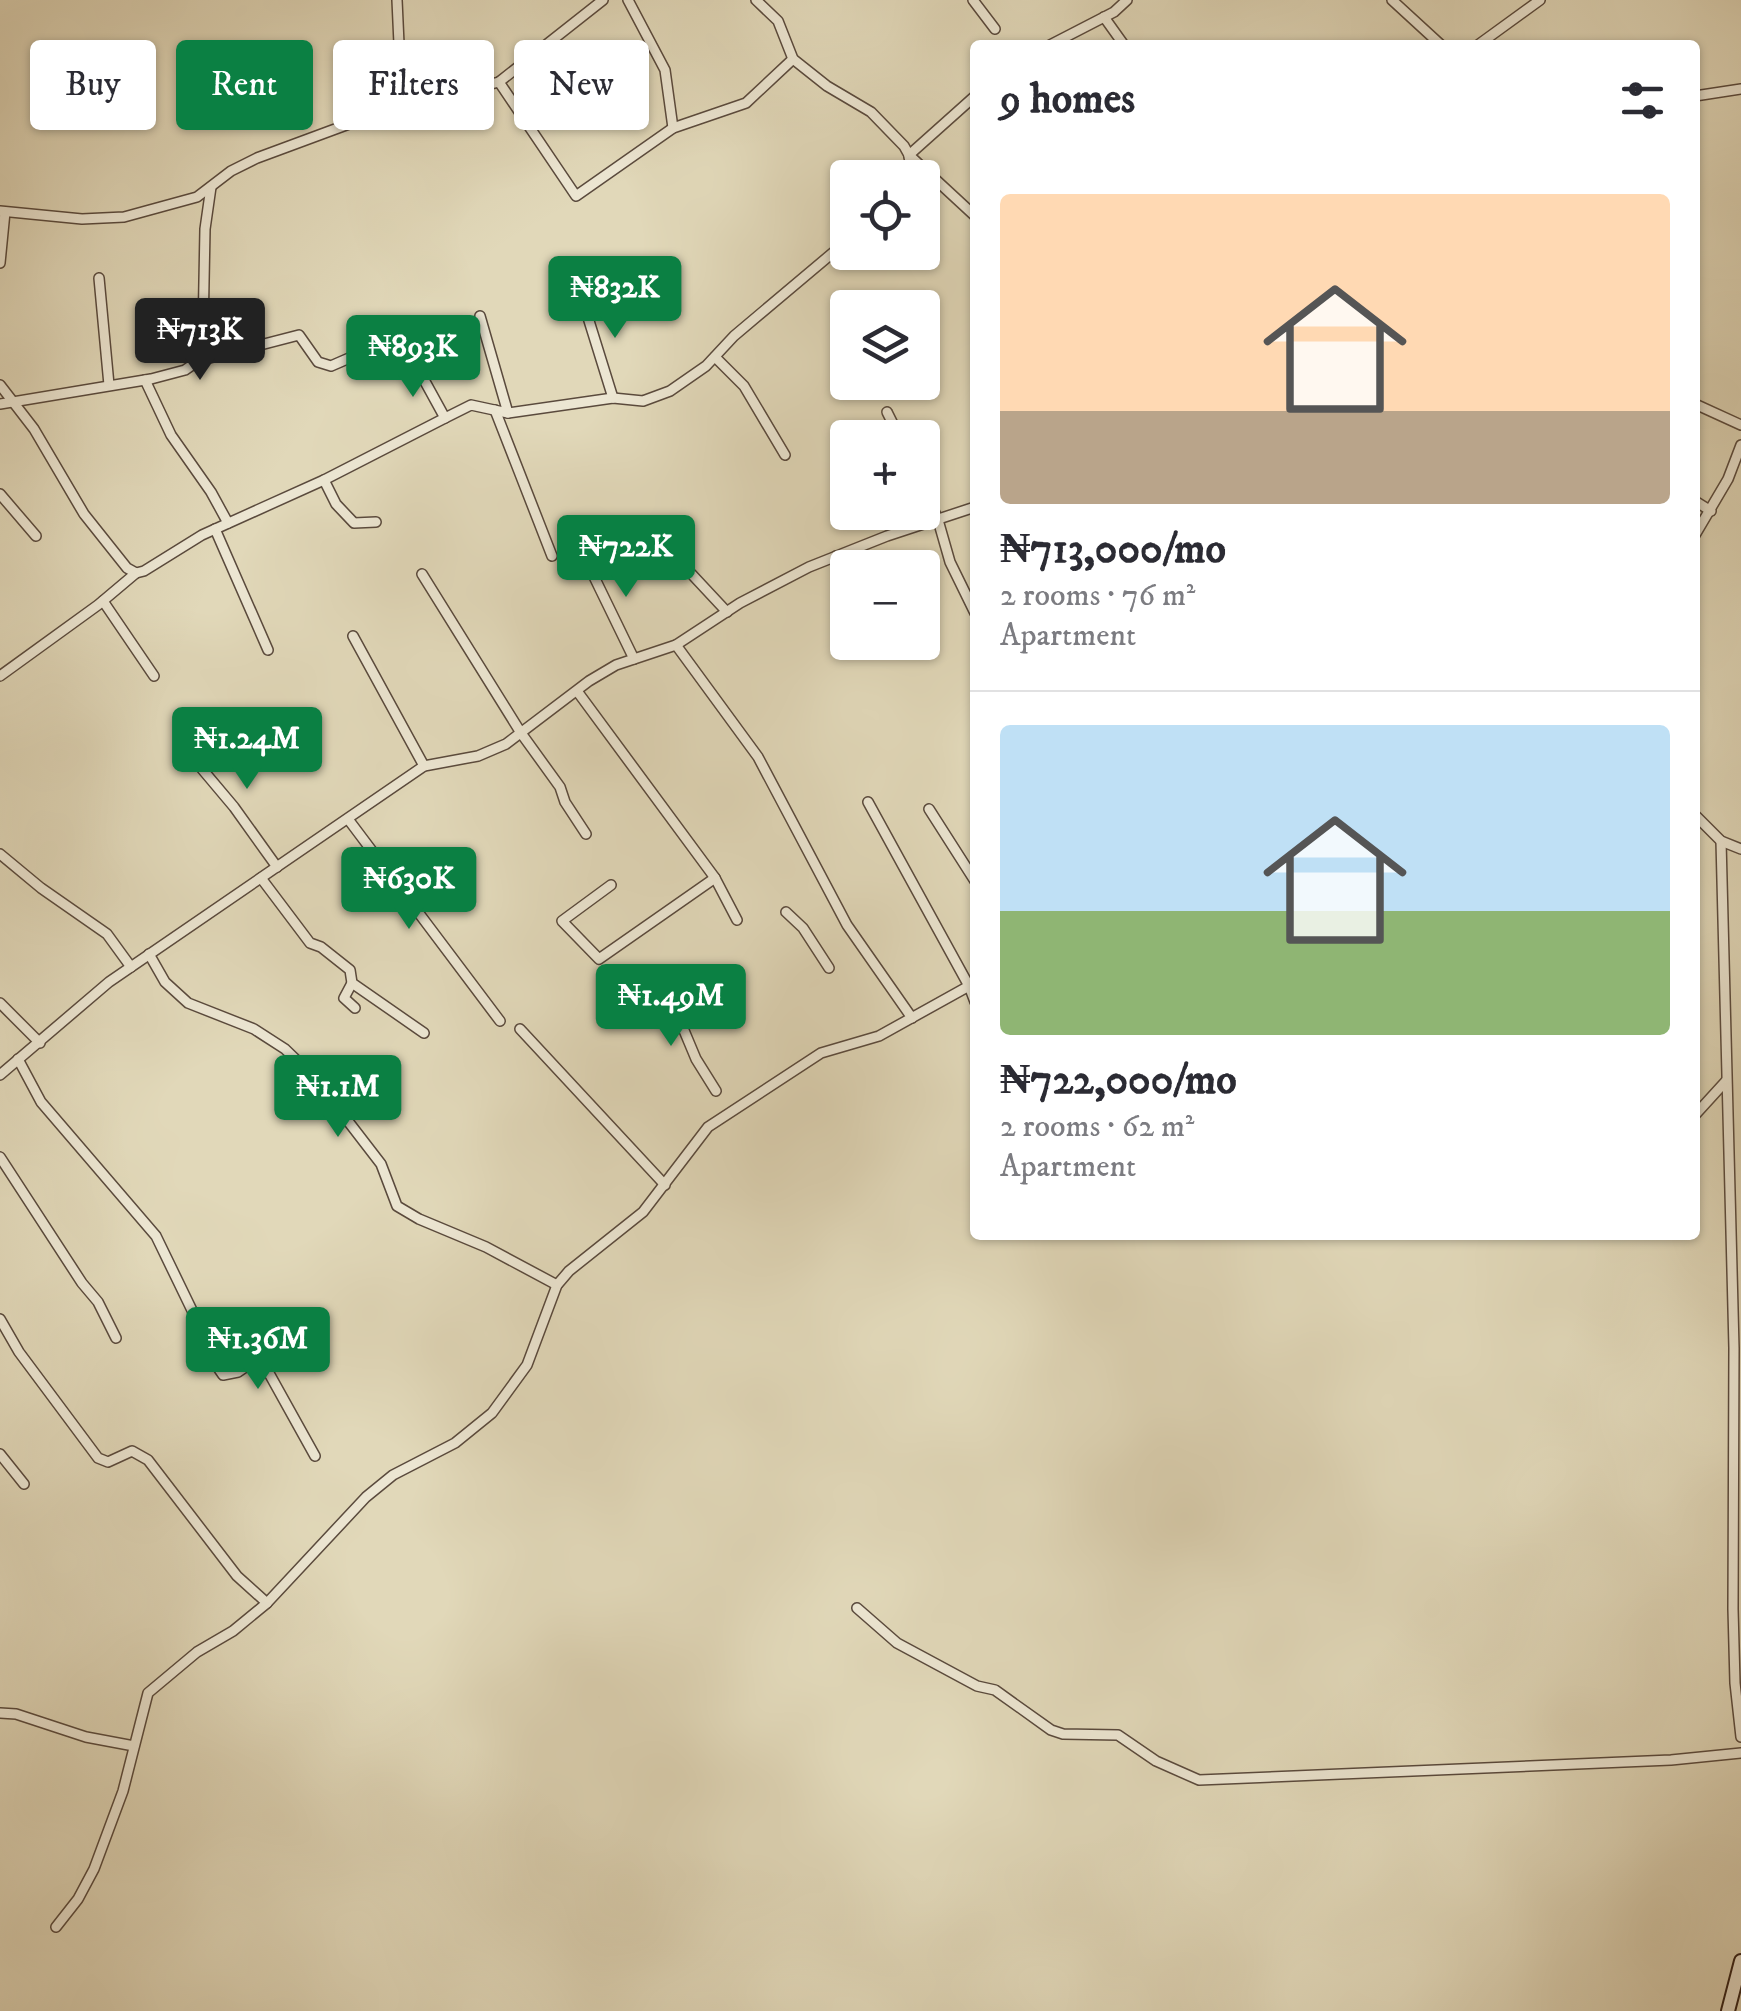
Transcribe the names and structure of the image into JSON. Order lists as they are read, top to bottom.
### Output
{
  "page": {
    "chip": [
      "Buy",
      "Rent",
      "Filters",
      "New"
    ],
    "heading": "9 homes",
    "map_buttons": ["+", "−"],
    "list": [
      {
        "name": "₦713,000/mo",
        "note": "2 rooms · 76 m² · Apartment"
      },
      {
        "name": "₦722,000/mo",
        "note": "2 rooms · 62 m² · Apartment"
      }
    ],
    "price": [
      "₦832K",
      "₦713K",
      "₦893K",
      "₦722K",
      "₦1.24M",
      "₦630K",
      "₦1.49M",
      "₦1.1M",
      "₦1.36M"
    ]
  }
}
